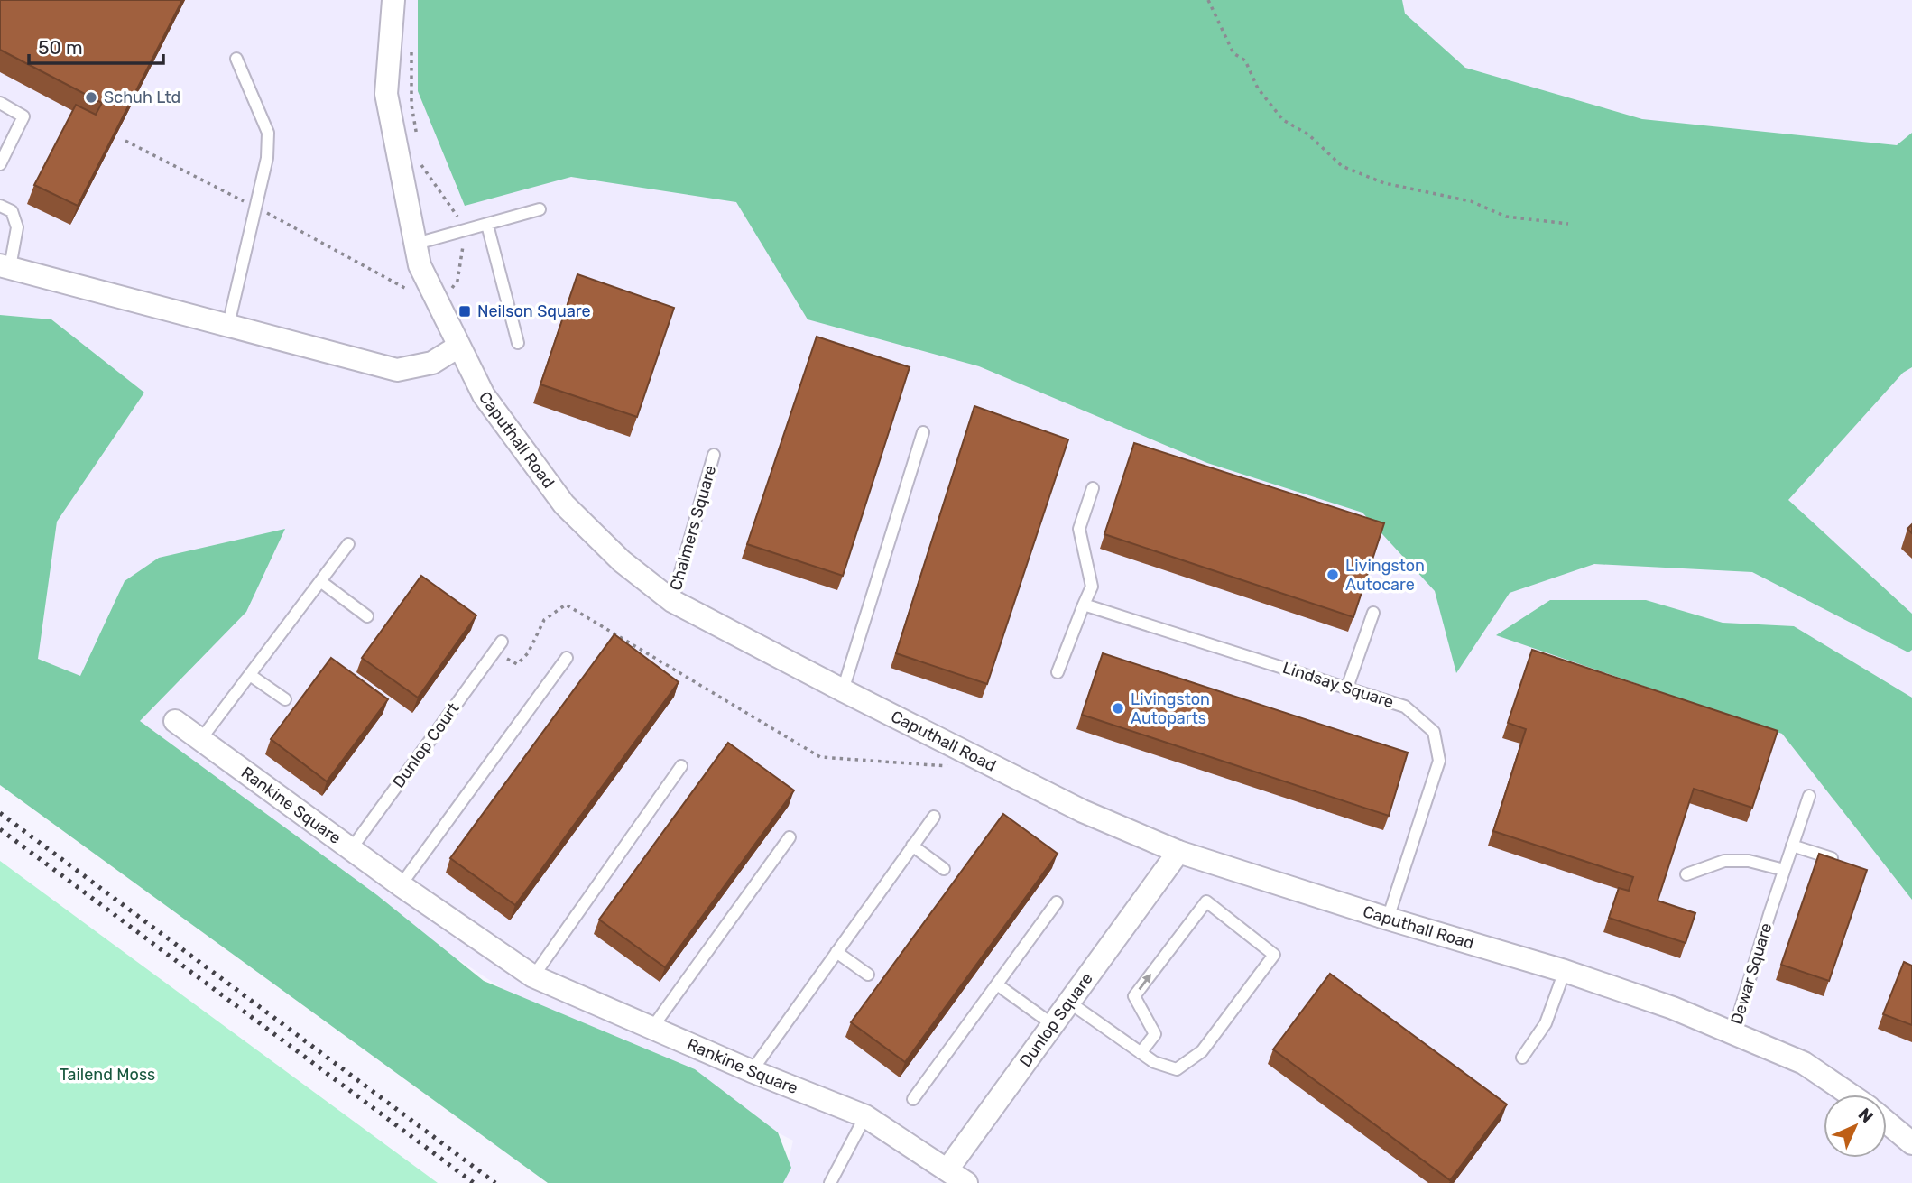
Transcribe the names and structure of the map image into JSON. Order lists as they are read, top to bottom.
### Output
{
  "streets": {
    "street": ["Caputhall Road", "Rankine Square", "Dunlop Square"],
    "lane": [
      "Chalmers Square",
      "Lindsay Square",
      "Dunlop Court",
      "Dewar Square"
    ]
  },
  "crossings": [
    ["Caputhall Road", "Chalmers Square"],
    ["Caputhall Road", "Lindsay Square"],
    ["Caputhall Road", "Dewar Square"],
    ["Caputhall Road", "Dunlop Square"],
    ["Dunlop Court", "Rankine Square"],
    ["Rankine Square", "Dunlop Square"]
  ],
  "parks": ["Tailend Moss"],
  "places": {
    "other": ["Schuh Ltd", "Livingston Autocare", "Livingston Autoparts"],
    "transit": ["Neilson Square"]
  },
  "scale_bar": "50 m",
  "north": "top right"
}
